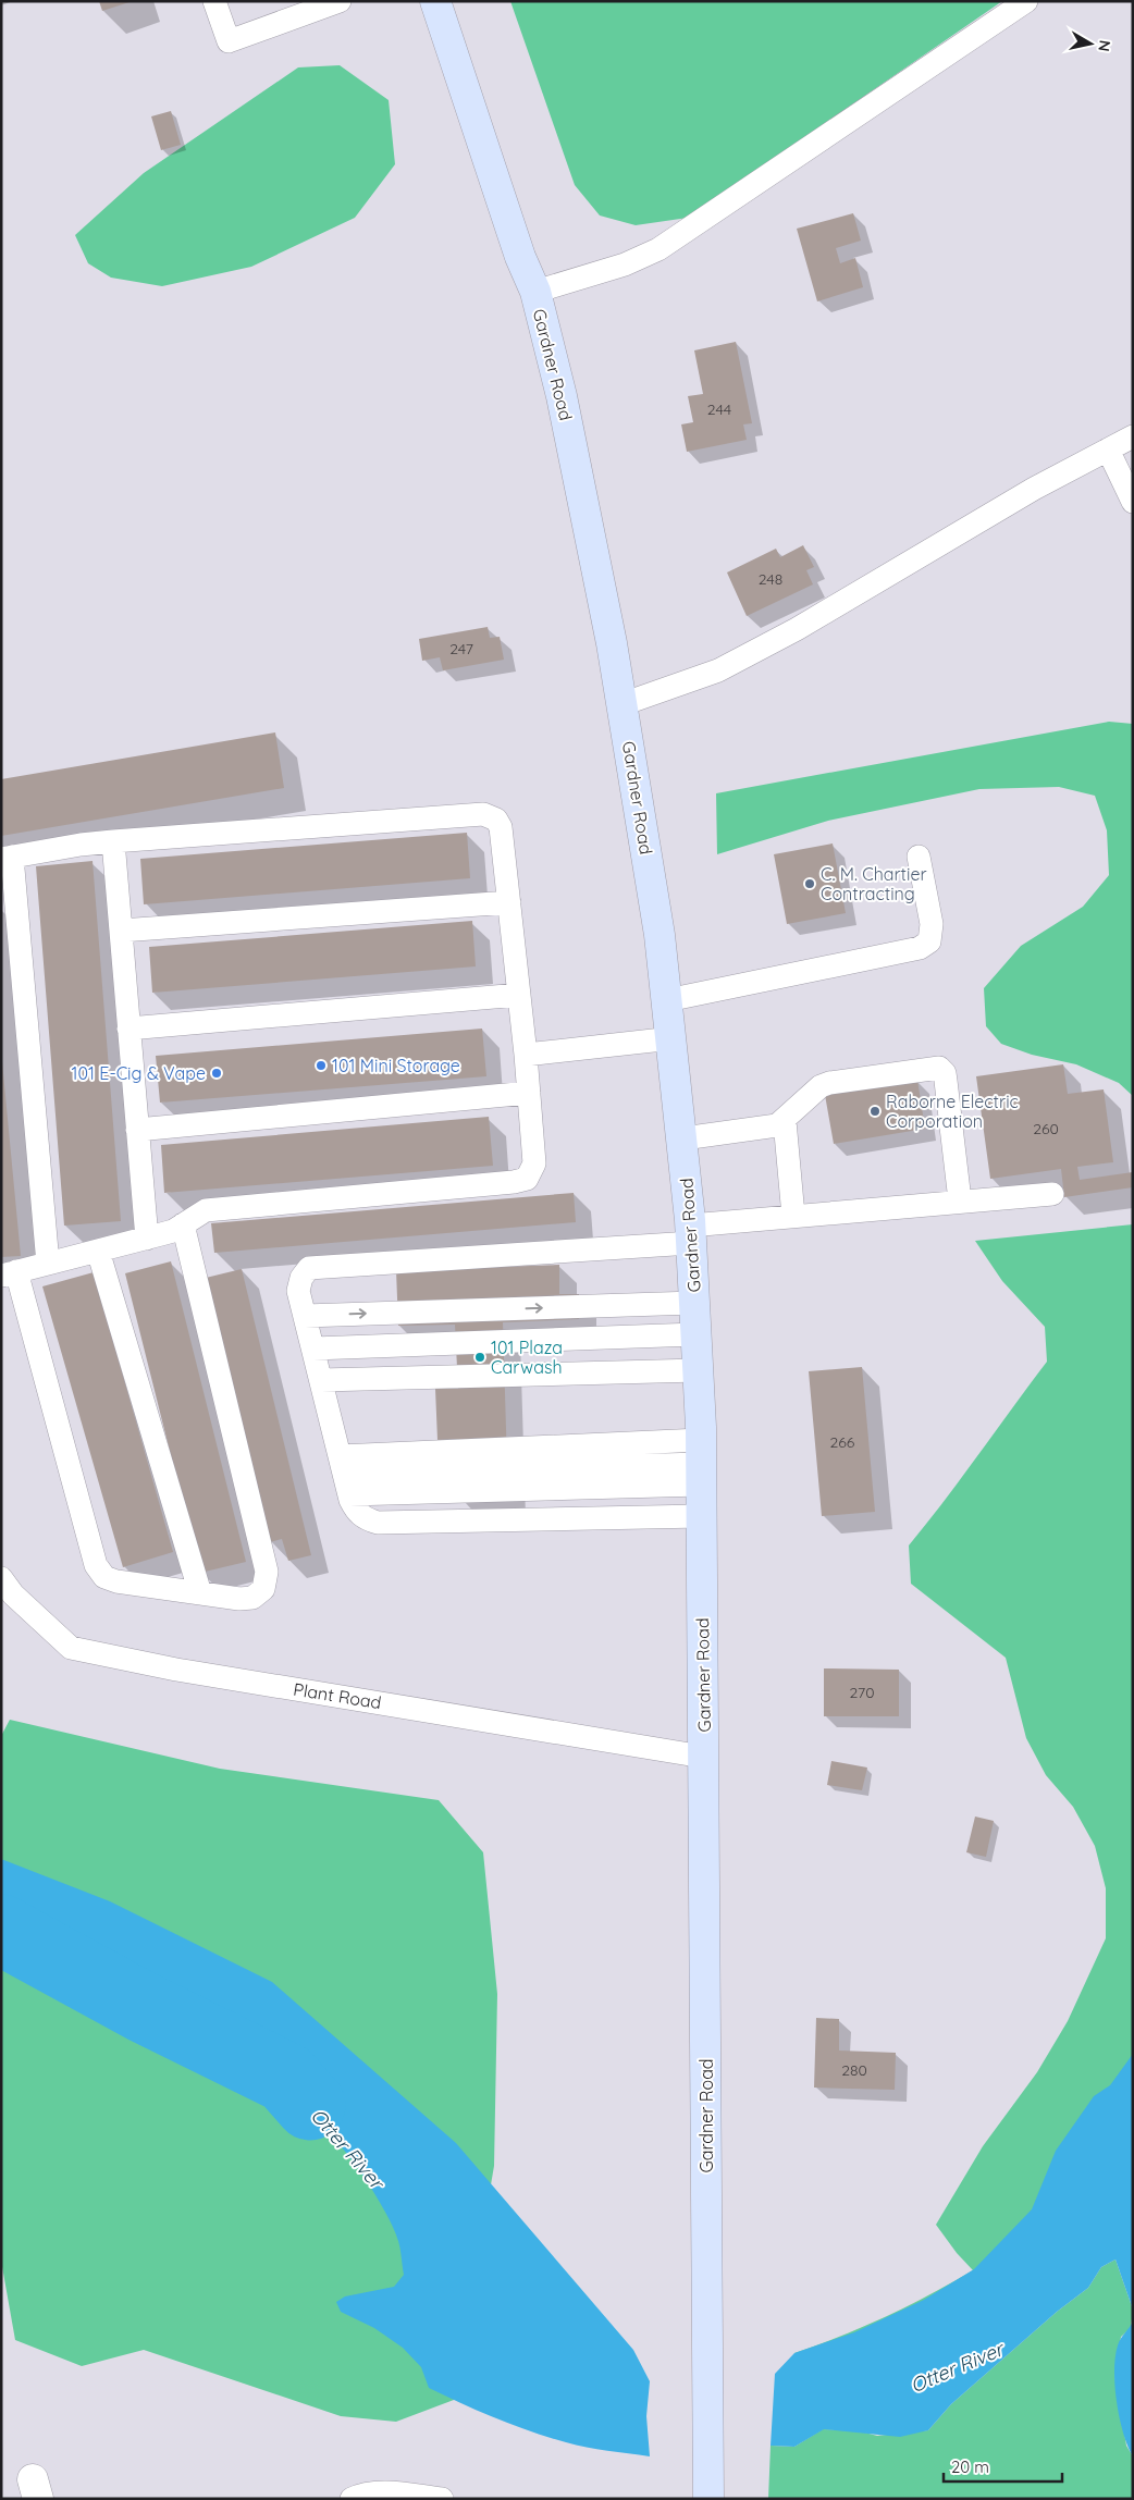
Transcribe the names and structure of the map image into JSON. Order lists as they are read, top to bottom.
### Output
{
  "streets": {
    "main road": ["Gardner Road"],
    "lane": ["Plant Road"]
  },
  "crossings": [
    ["Gardner Road", "Plant Road"]
  ],
  "water": ["Otter River"],
  "places": [
    "C. M. Chartier Contracting",
    "101 Mini Storage",
    "101 E-Cig & Vape",
    "Raborne Electric Corporation",
    "101 Plaza Carwash"
  ],
  "house_numbers": [
    "244",
    "248",
    "247",
    "260",
    "266",
    "270",
    "280"
  ],
  "scale_bar": "20 m",
  "north": "right"
}
